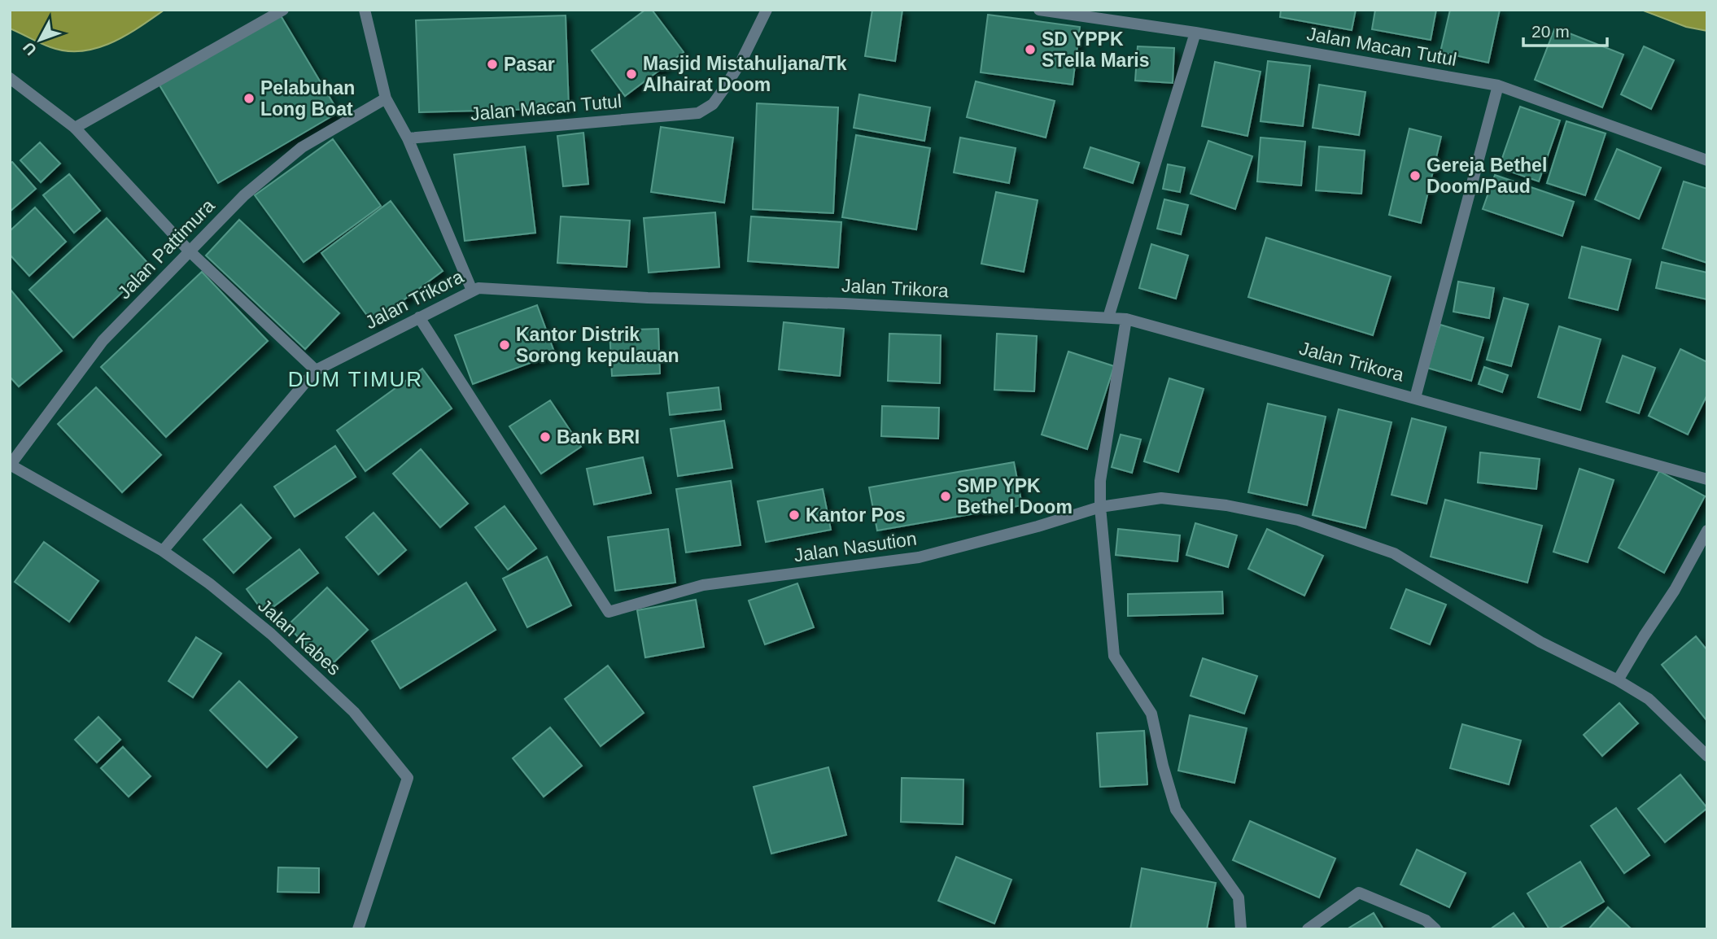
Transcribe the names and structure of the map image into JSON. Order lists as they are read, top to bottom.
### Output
{
  "streets": {
    "street": [
      "Jalan Macan Tutul",
      "Jalan Pattimura",
      "Jalan Trikora",
      "Jalan Nasution",
      "Jalan Kabes"
    ]
  },
  "crossings": [
    ["Jalan Pattimura", "Jalan Kabes"],
    ["Jalan Trikora", "Jalan Nasution"],
    ["Jalan Trikora", "Jalan Kabes"]
  ],
  "districts": ["DUM TIMUR"],
  "places": [
    "SD YPPK STella Maris",
    "Pasar",
    "Masjid Mistahuljana/Tk Alhairat Doom",
    "Pelabuhan Long Boat",
    "Gereja Bethel Doom/Paud",
    "Kantor Distrik Sorong kepulauan",
    "Bank BRI",
    "SMP YPK Bethel Doom",
    "Kantor Pos"
  ],
  "scale_bar": "20 m",
  "north": "bottom left"
}
